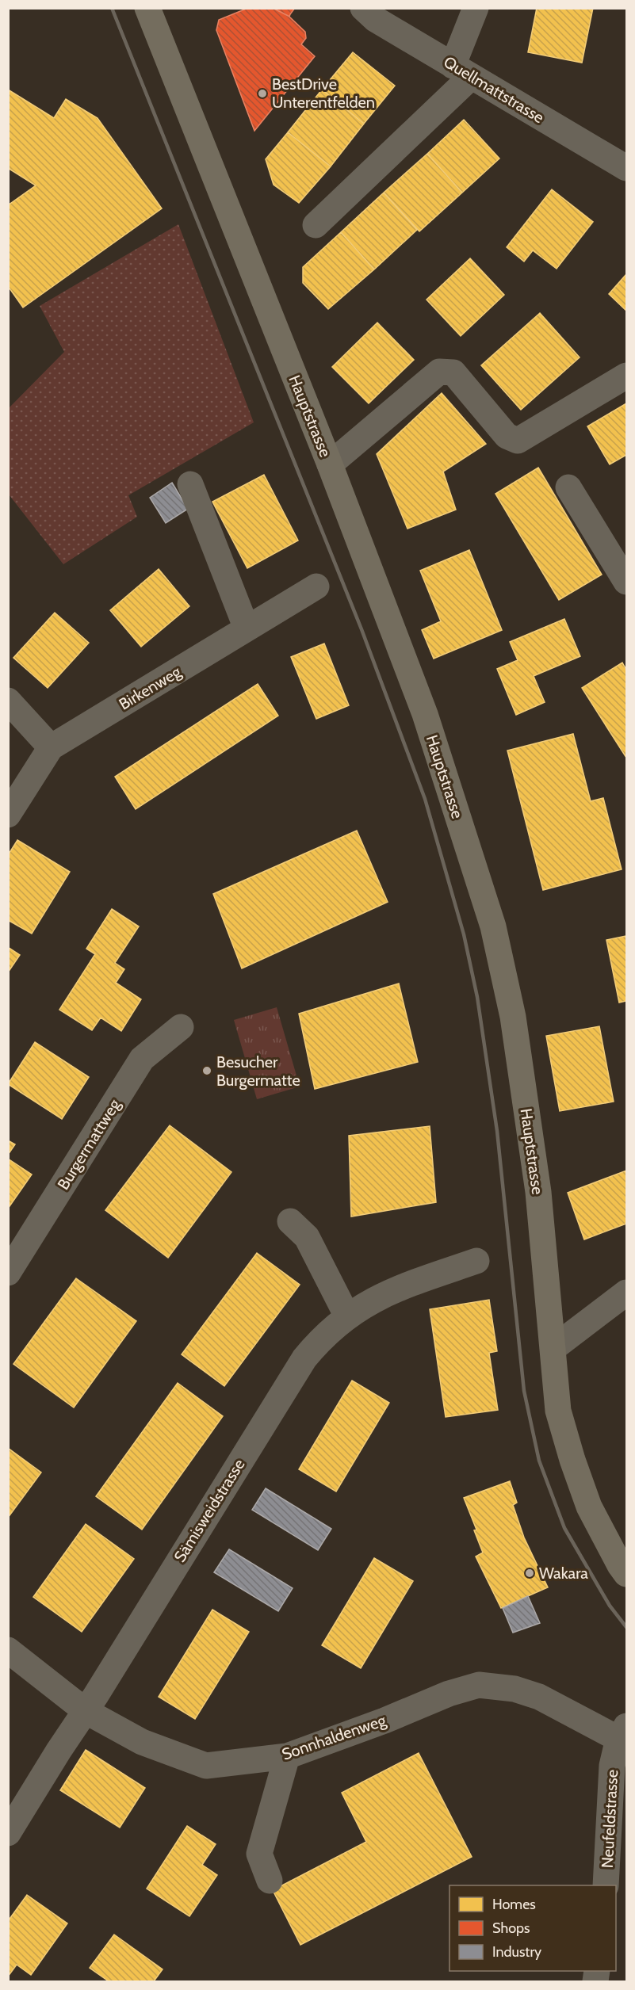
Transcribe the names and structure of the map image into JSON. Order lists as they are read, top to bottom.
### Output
{
  "streets": {
    "main road": ["Hauptstrasse"],
    "street": [
      "Quellmattstrasse",
      "Birkenweg",
      "Burgermattweg",
      "Sämisweidstrasse",
      "Sonnhaldenweg",
      "Neufeldstrasse"
    ]
  },
  "crossings": [
    ["Sämisweidstrasse", "Sonnhaldenweg"],
    ["Sonnhaldenweg", "Neufeldstrasse"]
  ],
  "places": ["BestDrive Unterentfelden", "Besucher Burgermatte", "Wakara"],
  "legend": ["Homes", "Shops", "Industry"]
}
